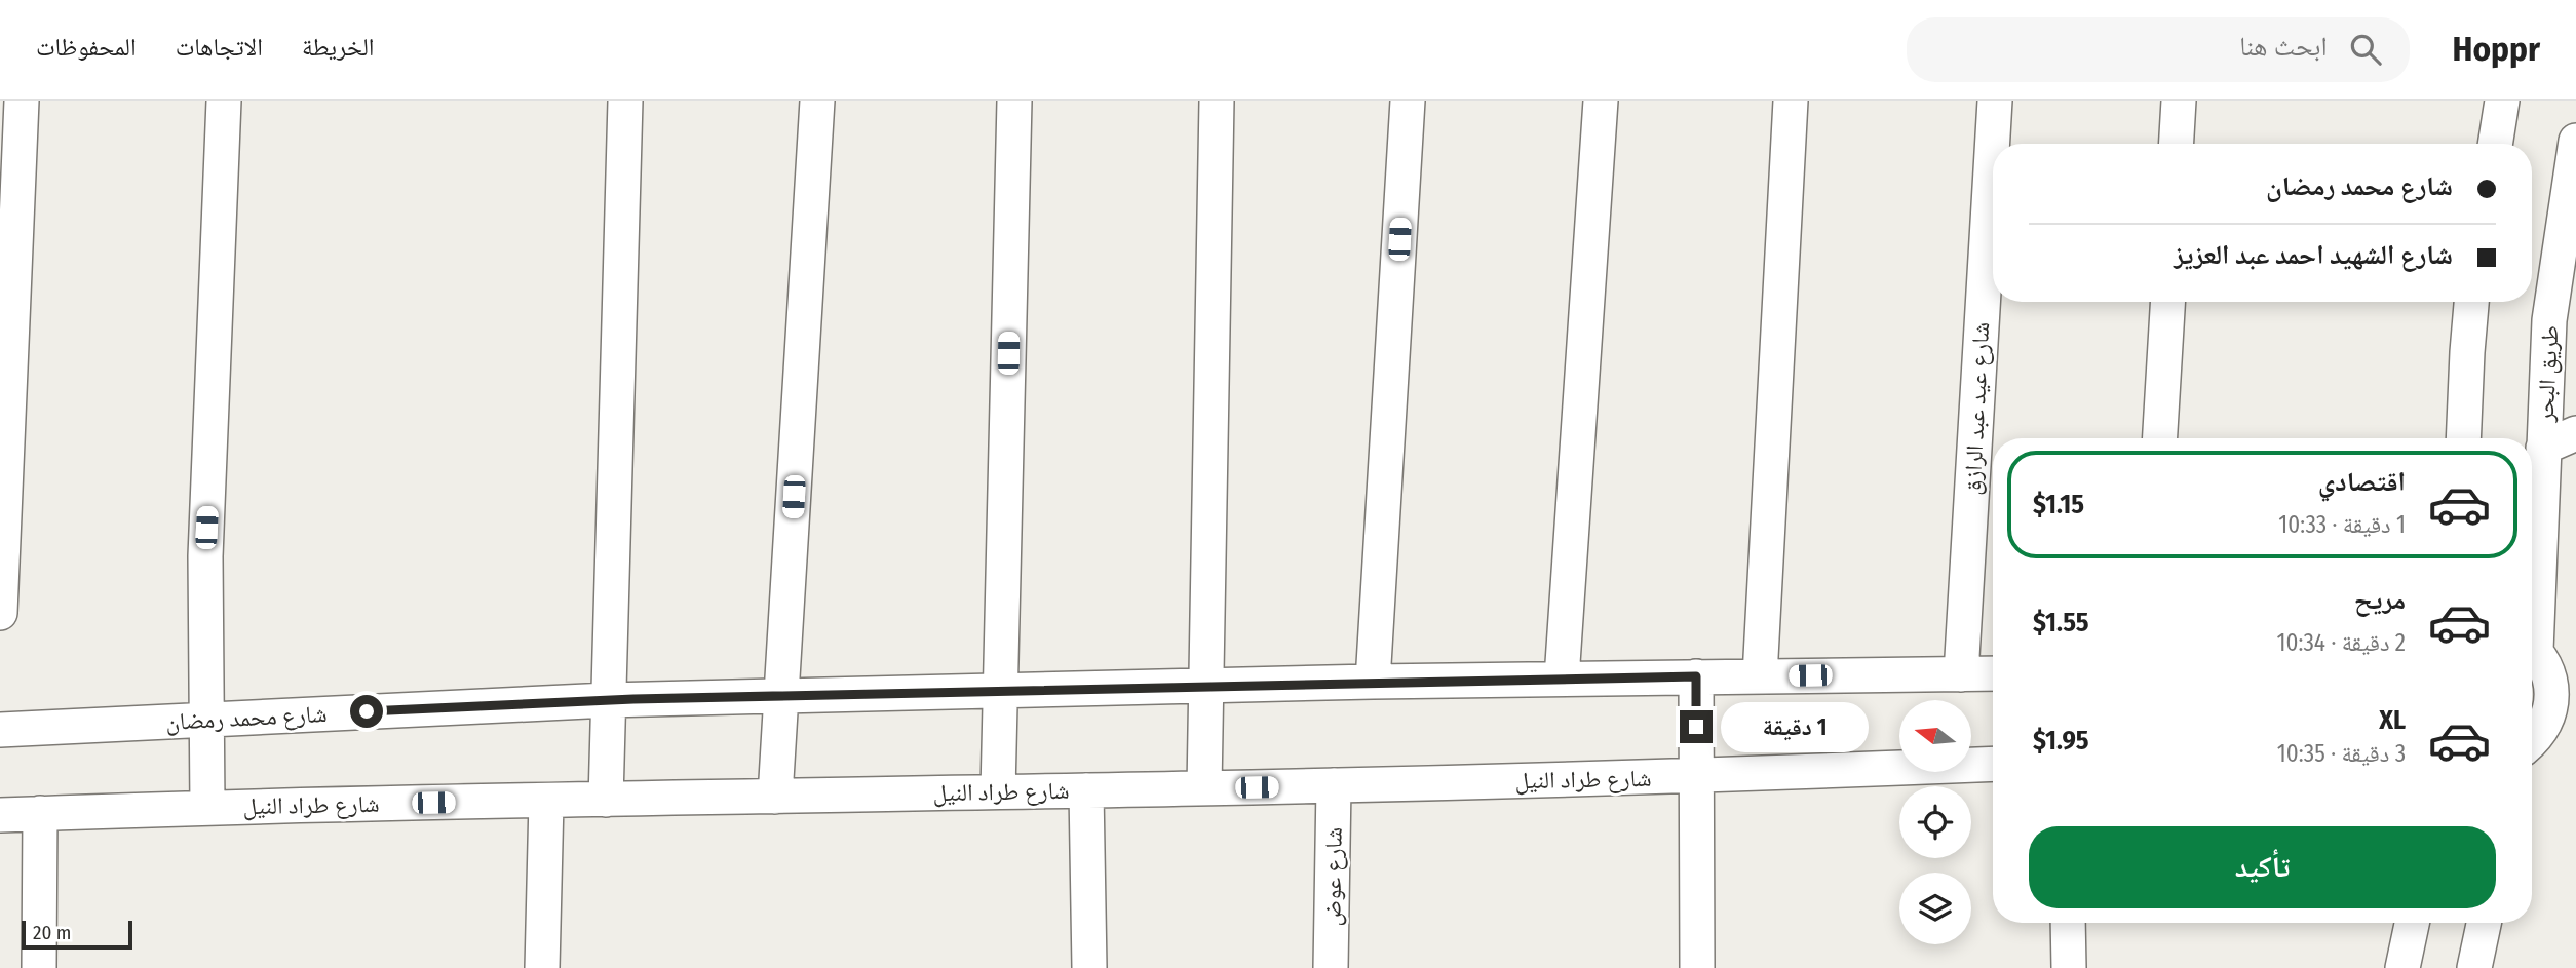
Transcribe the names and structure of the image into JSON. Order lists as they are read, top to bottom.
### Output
{
  "streets": {
    "street": [
      "طريق البحر",
      "شارع عيد عبد الرازق",
      "شارع محمد رمضان",
      "شارع طراد النيل",
      "شارع عوض"
    ]
  },
  "crossings": [
    ["شارع عيد عبد الرازق", "شارع محمد رمضان"],
    ["شارع طراد النيل", "شارع عوض"]
  ],
  "scale_bar": "20 m",
  "north": "left",
  "page": {
    "header": "Hoppr",
    "search": "ابحث هنا",
    "nav": ["الخريطة", "الاتجاهات", "المحفوظات"],
    "banner": ["شارع محمد رمضان", "شارع الشهيد احمد عبد العزيز"],
    "list": [
      {
        "name": "اقتصادي",
        "note": "1 دقيقة · 10:33",
        "value": "$1.15"
      },
      {
        "name": "مريح",
        "note": "2 دقيقة · 10:34",
        "value": "$1.55"
      },
      {
        "name": "XL",
        "note": "3 دقيقة · 10:35",
        "value": "$1.95"
      }
    ],
    "bubble": "1 دقيقة",
    "buttons": "تأكيد",
    "scale": "20 m"
  }
}
